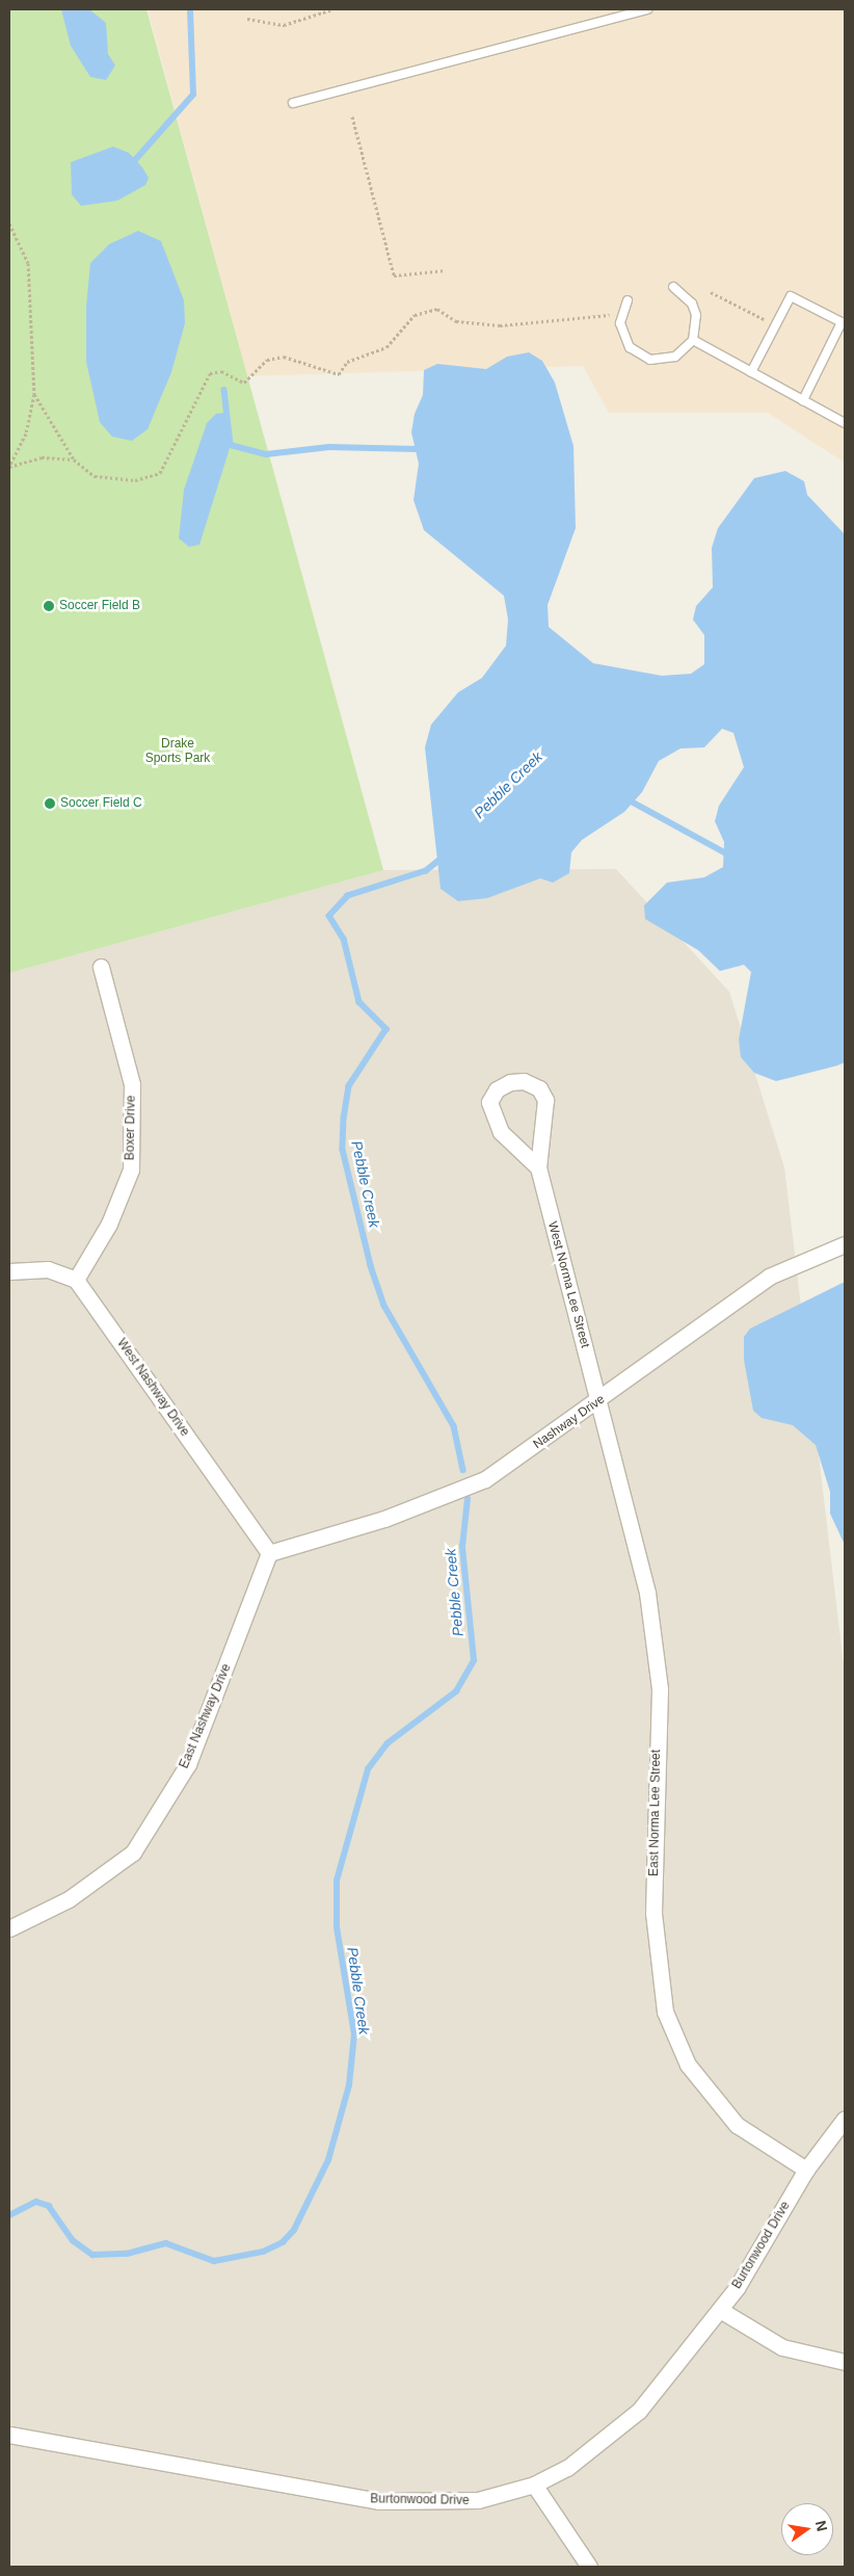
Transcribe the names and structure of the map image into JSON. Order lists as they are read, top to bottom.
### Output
{
  "streets": {
    "street": [
      "Boxer Drive",
      "West Norma Lee Street",
      "West Nashway Drive",
      "Nashway Drive",
      "East Nashway Drive",
      "East Norma Lee Street",
      "Burtonwood Drive"
    ]
  },
  "crossings": [
    ["Boxer Drive", "West Nashway Drive"],
    ["West Norma Lee Street", "Nashway Drive"],
    ["West Norma Lee Street", "East Norma Lee Street"],
    ["West Nashway Drive", "Nashway Drive"],
    ["West Nashway Drive", "East Nashway Drive"],
    ["Nashway Drive", "East Nashway Drive"],
    ["Nashway Drive", "East Norma Lee Street"],
    ["East Norma Lee Street", "Burtonwood Drive"]
  ],
  "water": ["Pebble Creek"],
  "parks": ["Drake Sports Park"],
  "places": ["Soccer Field B", "Soccer Field C"],
  "north": "right"
}
